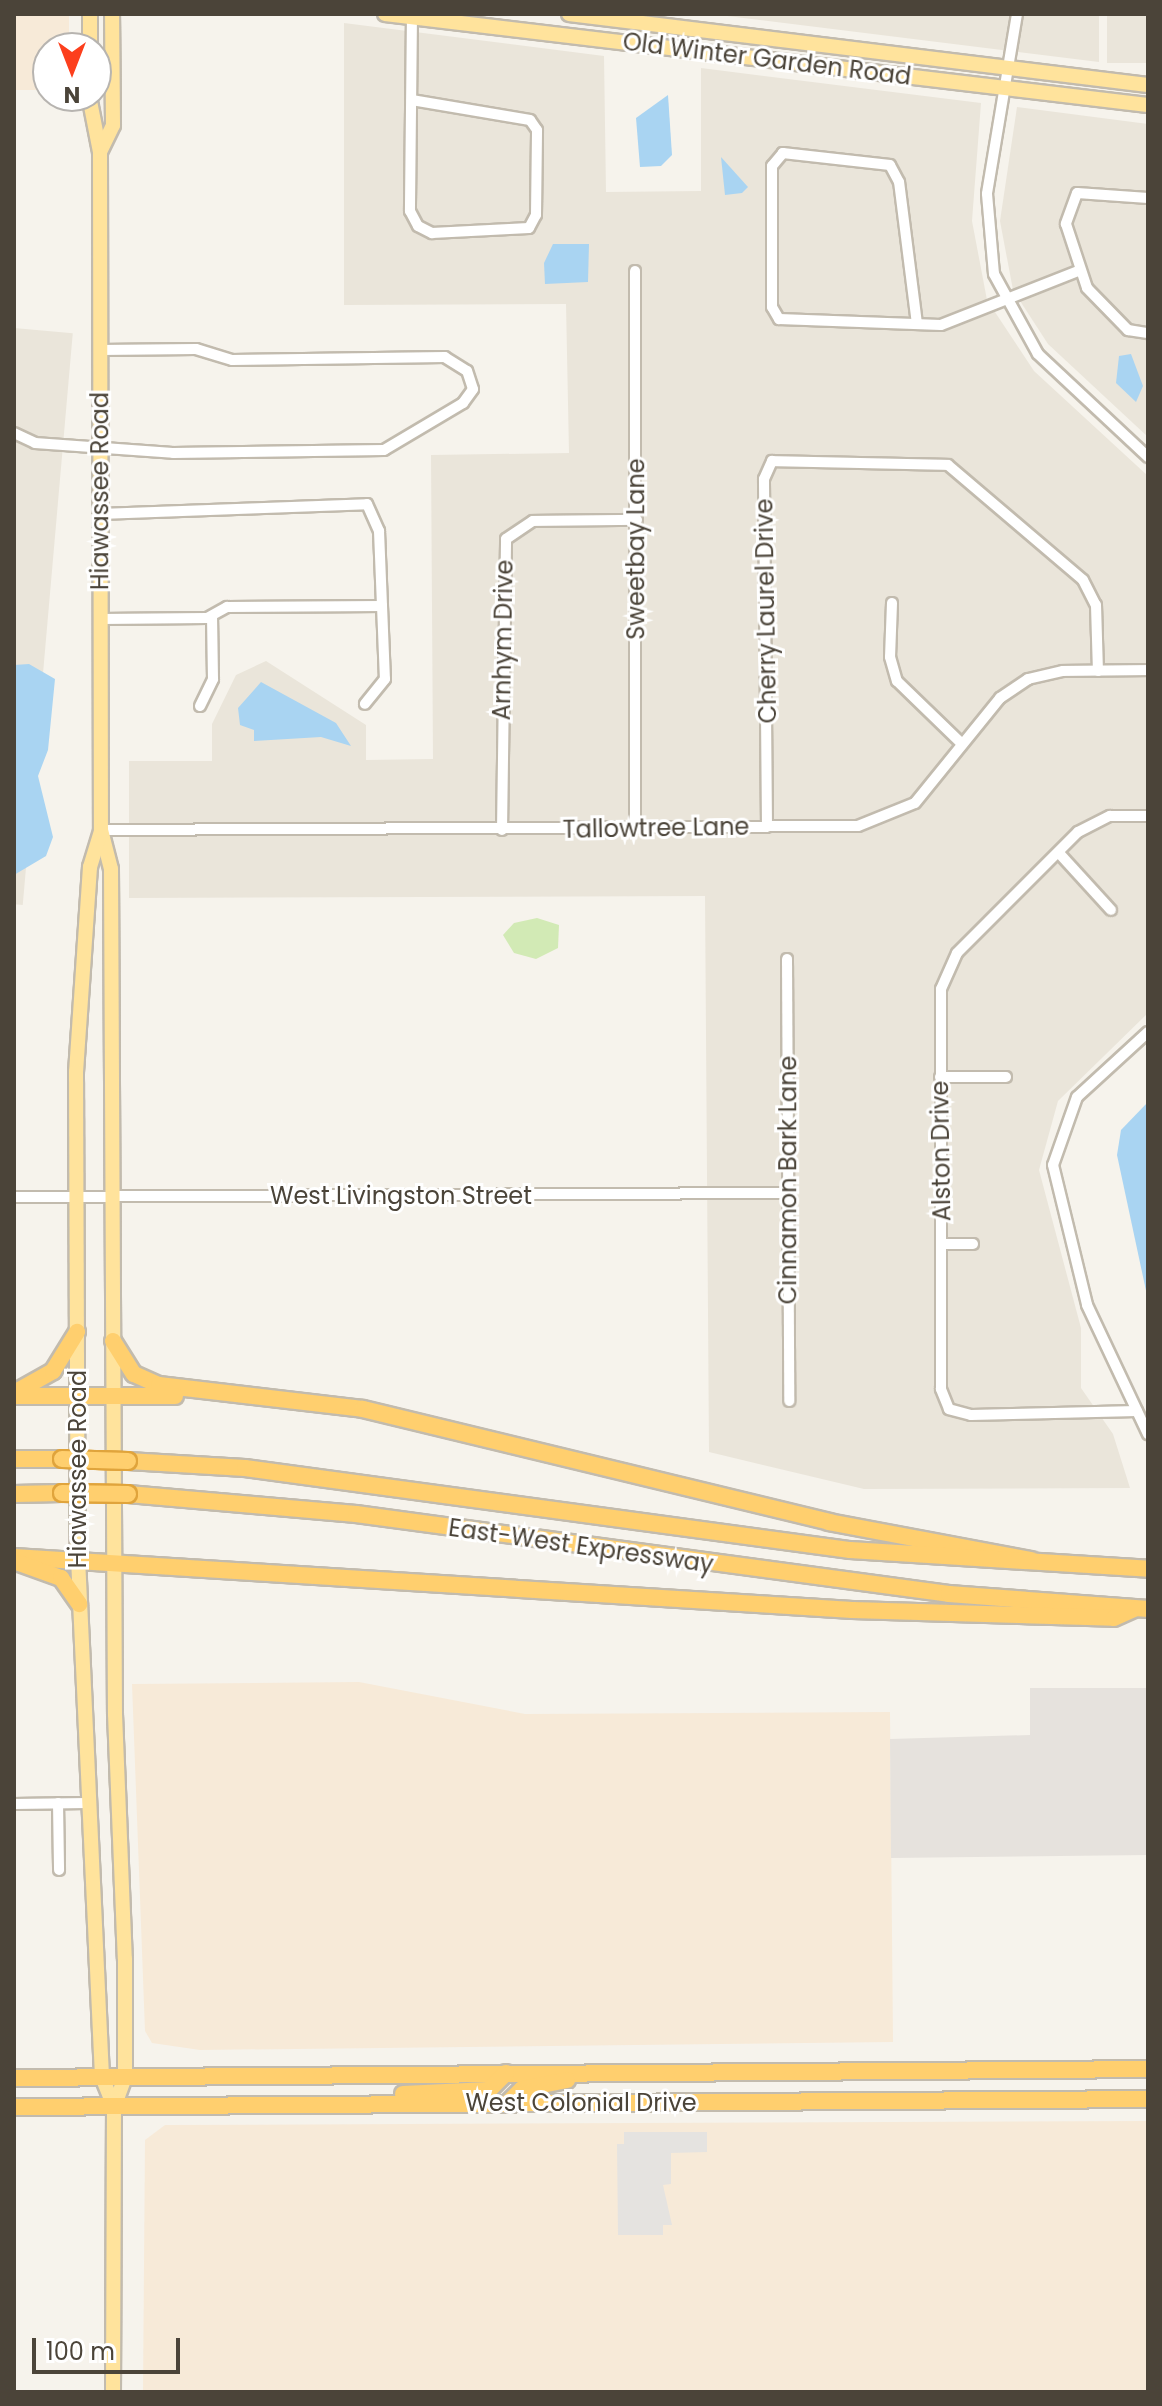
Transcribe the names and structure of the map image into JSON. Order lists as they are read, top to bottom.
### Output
{
  "streets": {
    "highway": ["East-West Expressway", "West Colonial Drive"],
    "main road": ["Old Winter Garden Road", "Hiawassee Road"],
    "street": [
      "Sweetbay Lane",
      "Cherry Laurel Drive",
      "Arnhym Drive",
      "Tallowtree Lane",
      "Alston Drive",
      "Cinnamon Bark Lane",
      "West Livingston Street"
    ]
  },
  "crossings": [
    ["Hiawassee Road", "Tallowtree Lane"],
    ["Hiawassee Road", "West Livingston Street"],
    ["Hiawassee Road", "West Colonial Drive"],
    ["Sweetbay Lane", "Arnhym Drive"],
    ["Sweetbay Lane", "Tallowtree Lane"],
    ["Cherry Laurel Drive", "Tallowtree Lane"],
    ["Arnhym Drive", "Tallowtree Lane"],
    ["Cinnamon Bark Lane", "West Livingston Street"]
  ],
  "scale_bar": "100 m",
  "north": "bottom"
}
